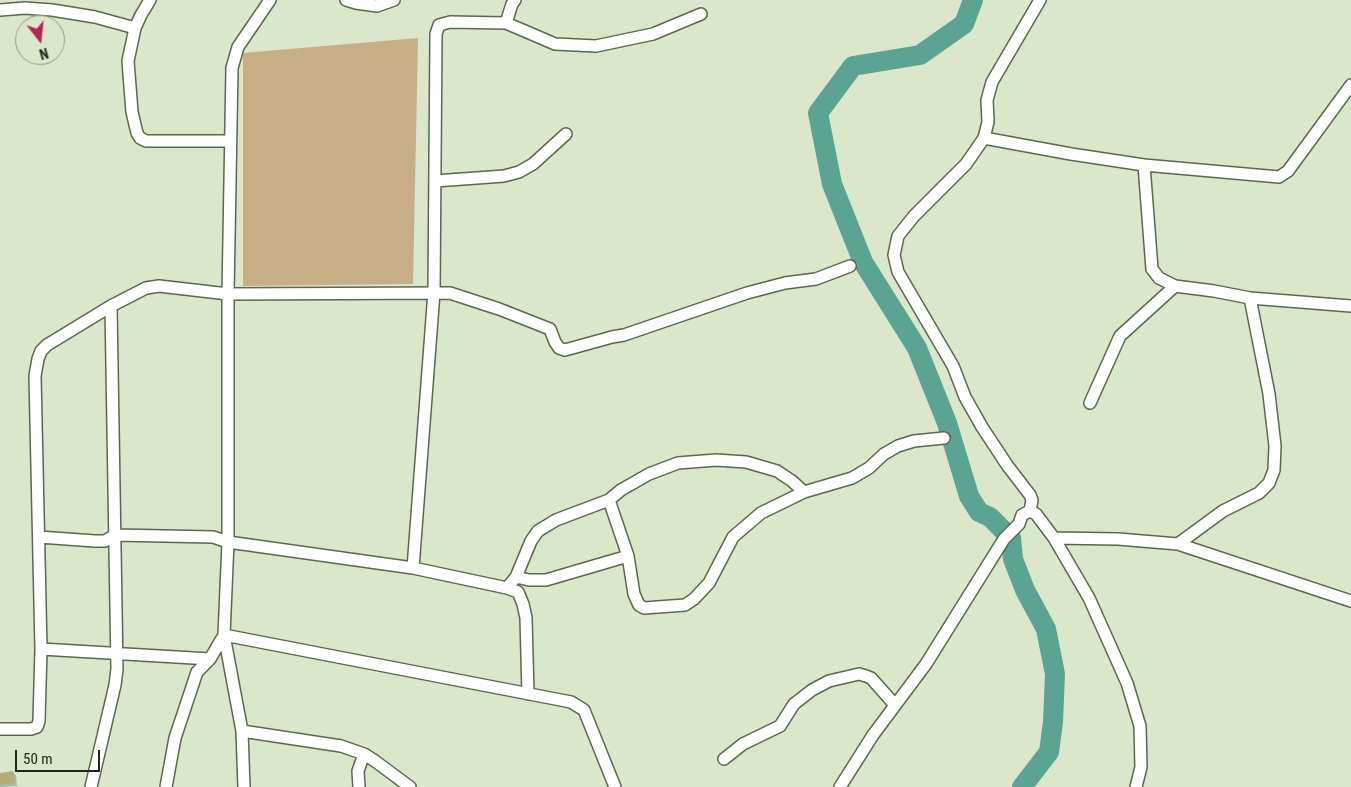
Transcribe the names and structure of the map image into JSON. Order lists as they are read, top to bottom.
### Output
{
  "scale_bar": "50 m",
  "north": "bottom"
}
